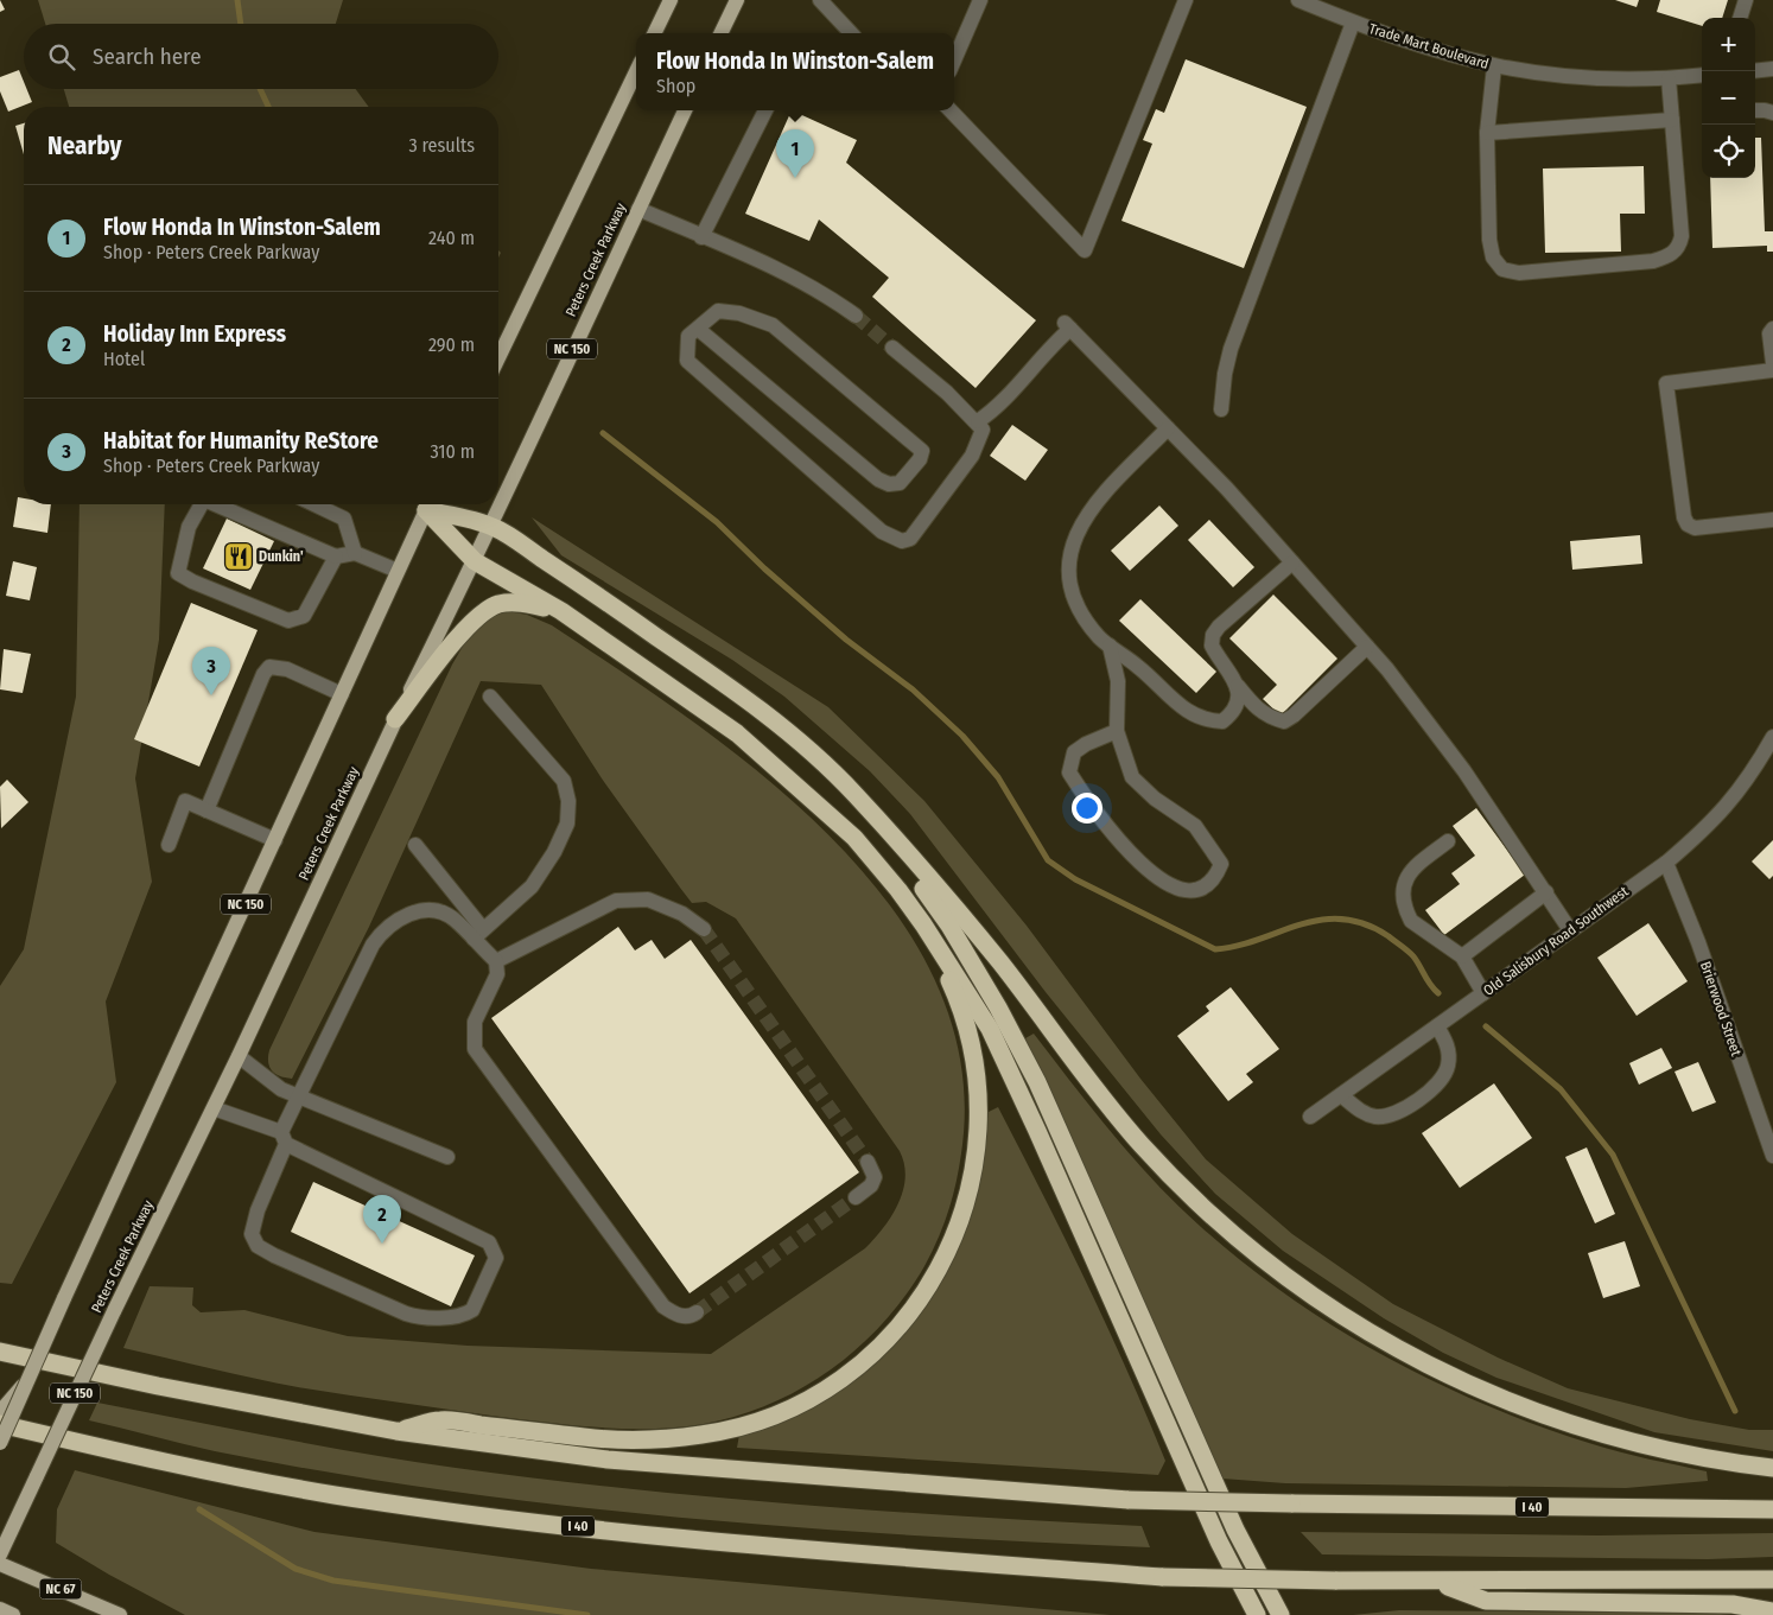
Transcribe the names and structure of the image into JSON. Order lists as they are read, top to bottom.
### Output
{
  "streets": {
    "highway": ["I 40"],
    "main road": ["Peters Creek Parkway", "NC 150", "NC 67"],
    "street": ["Trade Mart Boulevard", "Old Salisbury Road Southwest", "Brierwood Street"]
  },
  "crossings": [
    ["Old Salisbury Road Southwest", "Brierwood Street"]
  ],
  "places": {
    "restaurant": ["Dunkin'"]
  },
  "page": {
    "map_buttons": ["+", "−"],
    "search": "Search here",
    "popup": ["Flow Honda In Winston-Salem", "Shop"],
    "heading": ["Nearby", "3 results"],
    "pins": ["1", "3", "2"],
    "list": [
      {
        "mark": "1",
        "name": "Flow Honda In Winston-Salem",
        "note": "Shop · Peters Creek Parkway",
        "value": "240 m"
      },
      {
        "mark": "2",
        "name": "Holiday Inn Express",
        "note": "Hotel",
        "value": "290 m"
      },
      {
        "mark": "3",
        "name": "Habitat for Humanity ReStore",
        "note": "Shop · Peters Creek Parkway",
        "value": "310 m"
      }
    ]
  }
}
